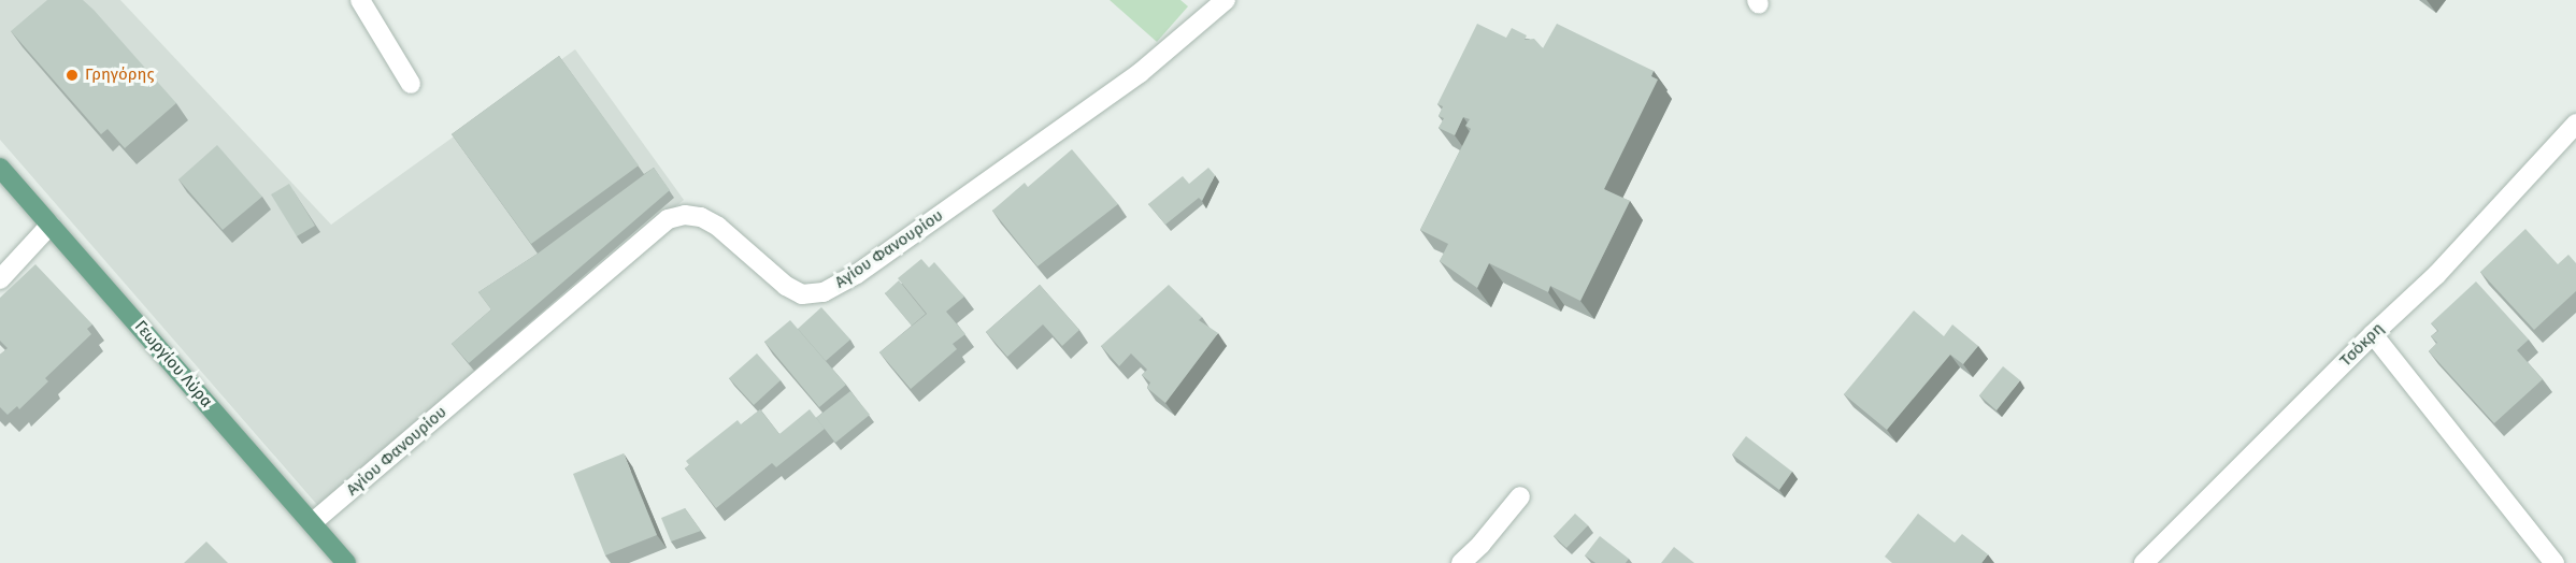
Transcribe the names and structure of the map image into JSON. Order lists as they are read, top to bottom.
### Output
{
  "streets": {
    "main road": ["Γεωργίου Λύρα"],
    "street": ["Αγίου Φανουρίου", "Τσόκρη"]
  },
  "crossings": [
    ["Αγίου Φανουρίου", "Γεωργίου Λύρα"]
  ],
  "places": ["Γρηγόρης"]
}
